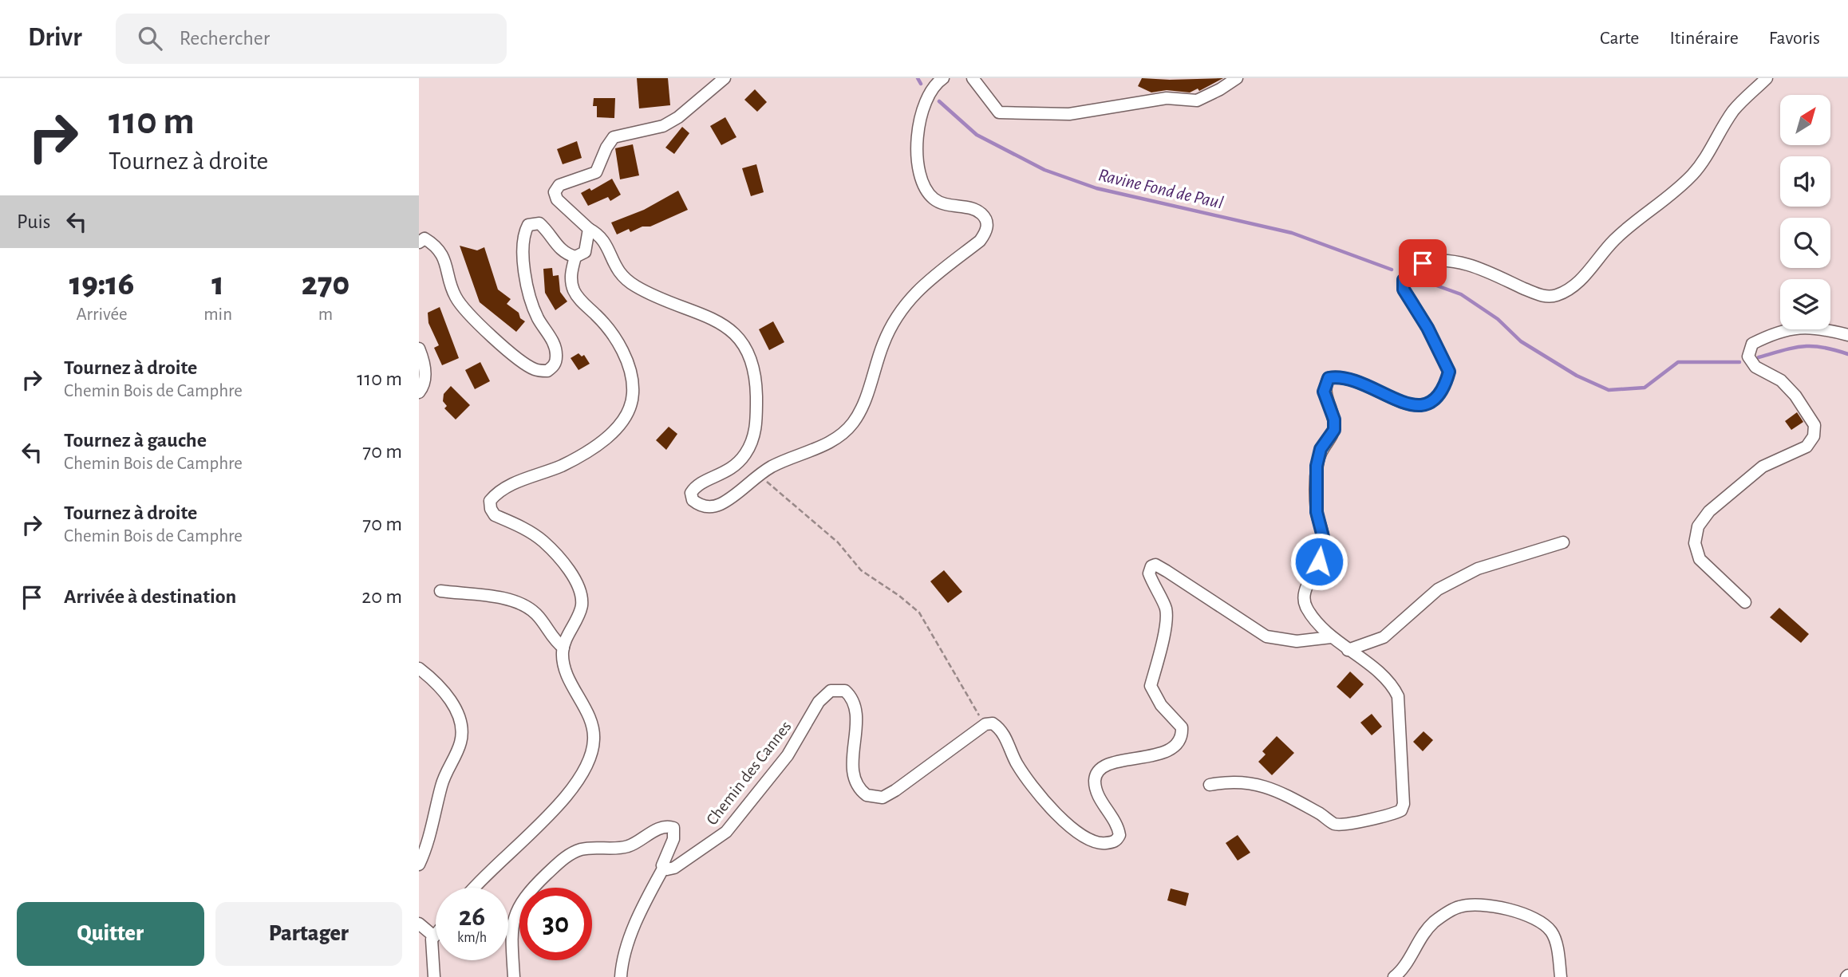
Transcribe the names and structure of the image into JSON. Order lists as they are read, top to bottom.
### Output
{
  "streets": {
    "street": ["Chemin des Cannes"]
  },
  "water": ["Ravine Fond de Paul"],
  "north": "top right",
  "page": {
    "header": "Drivr",
    "search": "Rechercher",
    "nav": ["Carte", "Itinéraire", "Favoris"],
    "turn": ["110 m", "Tournez à droite"],
    "then": "Puis",
    "eta": [
      "19:16",
      "Arrivée",
      "1",
      "min",
      "270",
      "m"
    ],
    "list": [
      {
        "name": "Tournez à droite",
        "note": "Chemin Bois de Camphre",
        "value": "110 m"
      },
      {
        "name": "Tournez à gauche",
        "note": "Chemin Bois de Camphre",
        "value": "70 m"
      },
      {
        "name": "Tournez à droite",
        "note": "Chemin Bois de Camphre",
        "value": "70 m"
      },
      {
        "name": "Arrivée à destination",
        "value": "20 m"
      }
    ],
    "speed": "26 km/h",
    "limit": "30",
    "buttons": ["Quitter", "Partager"]
  }
}
